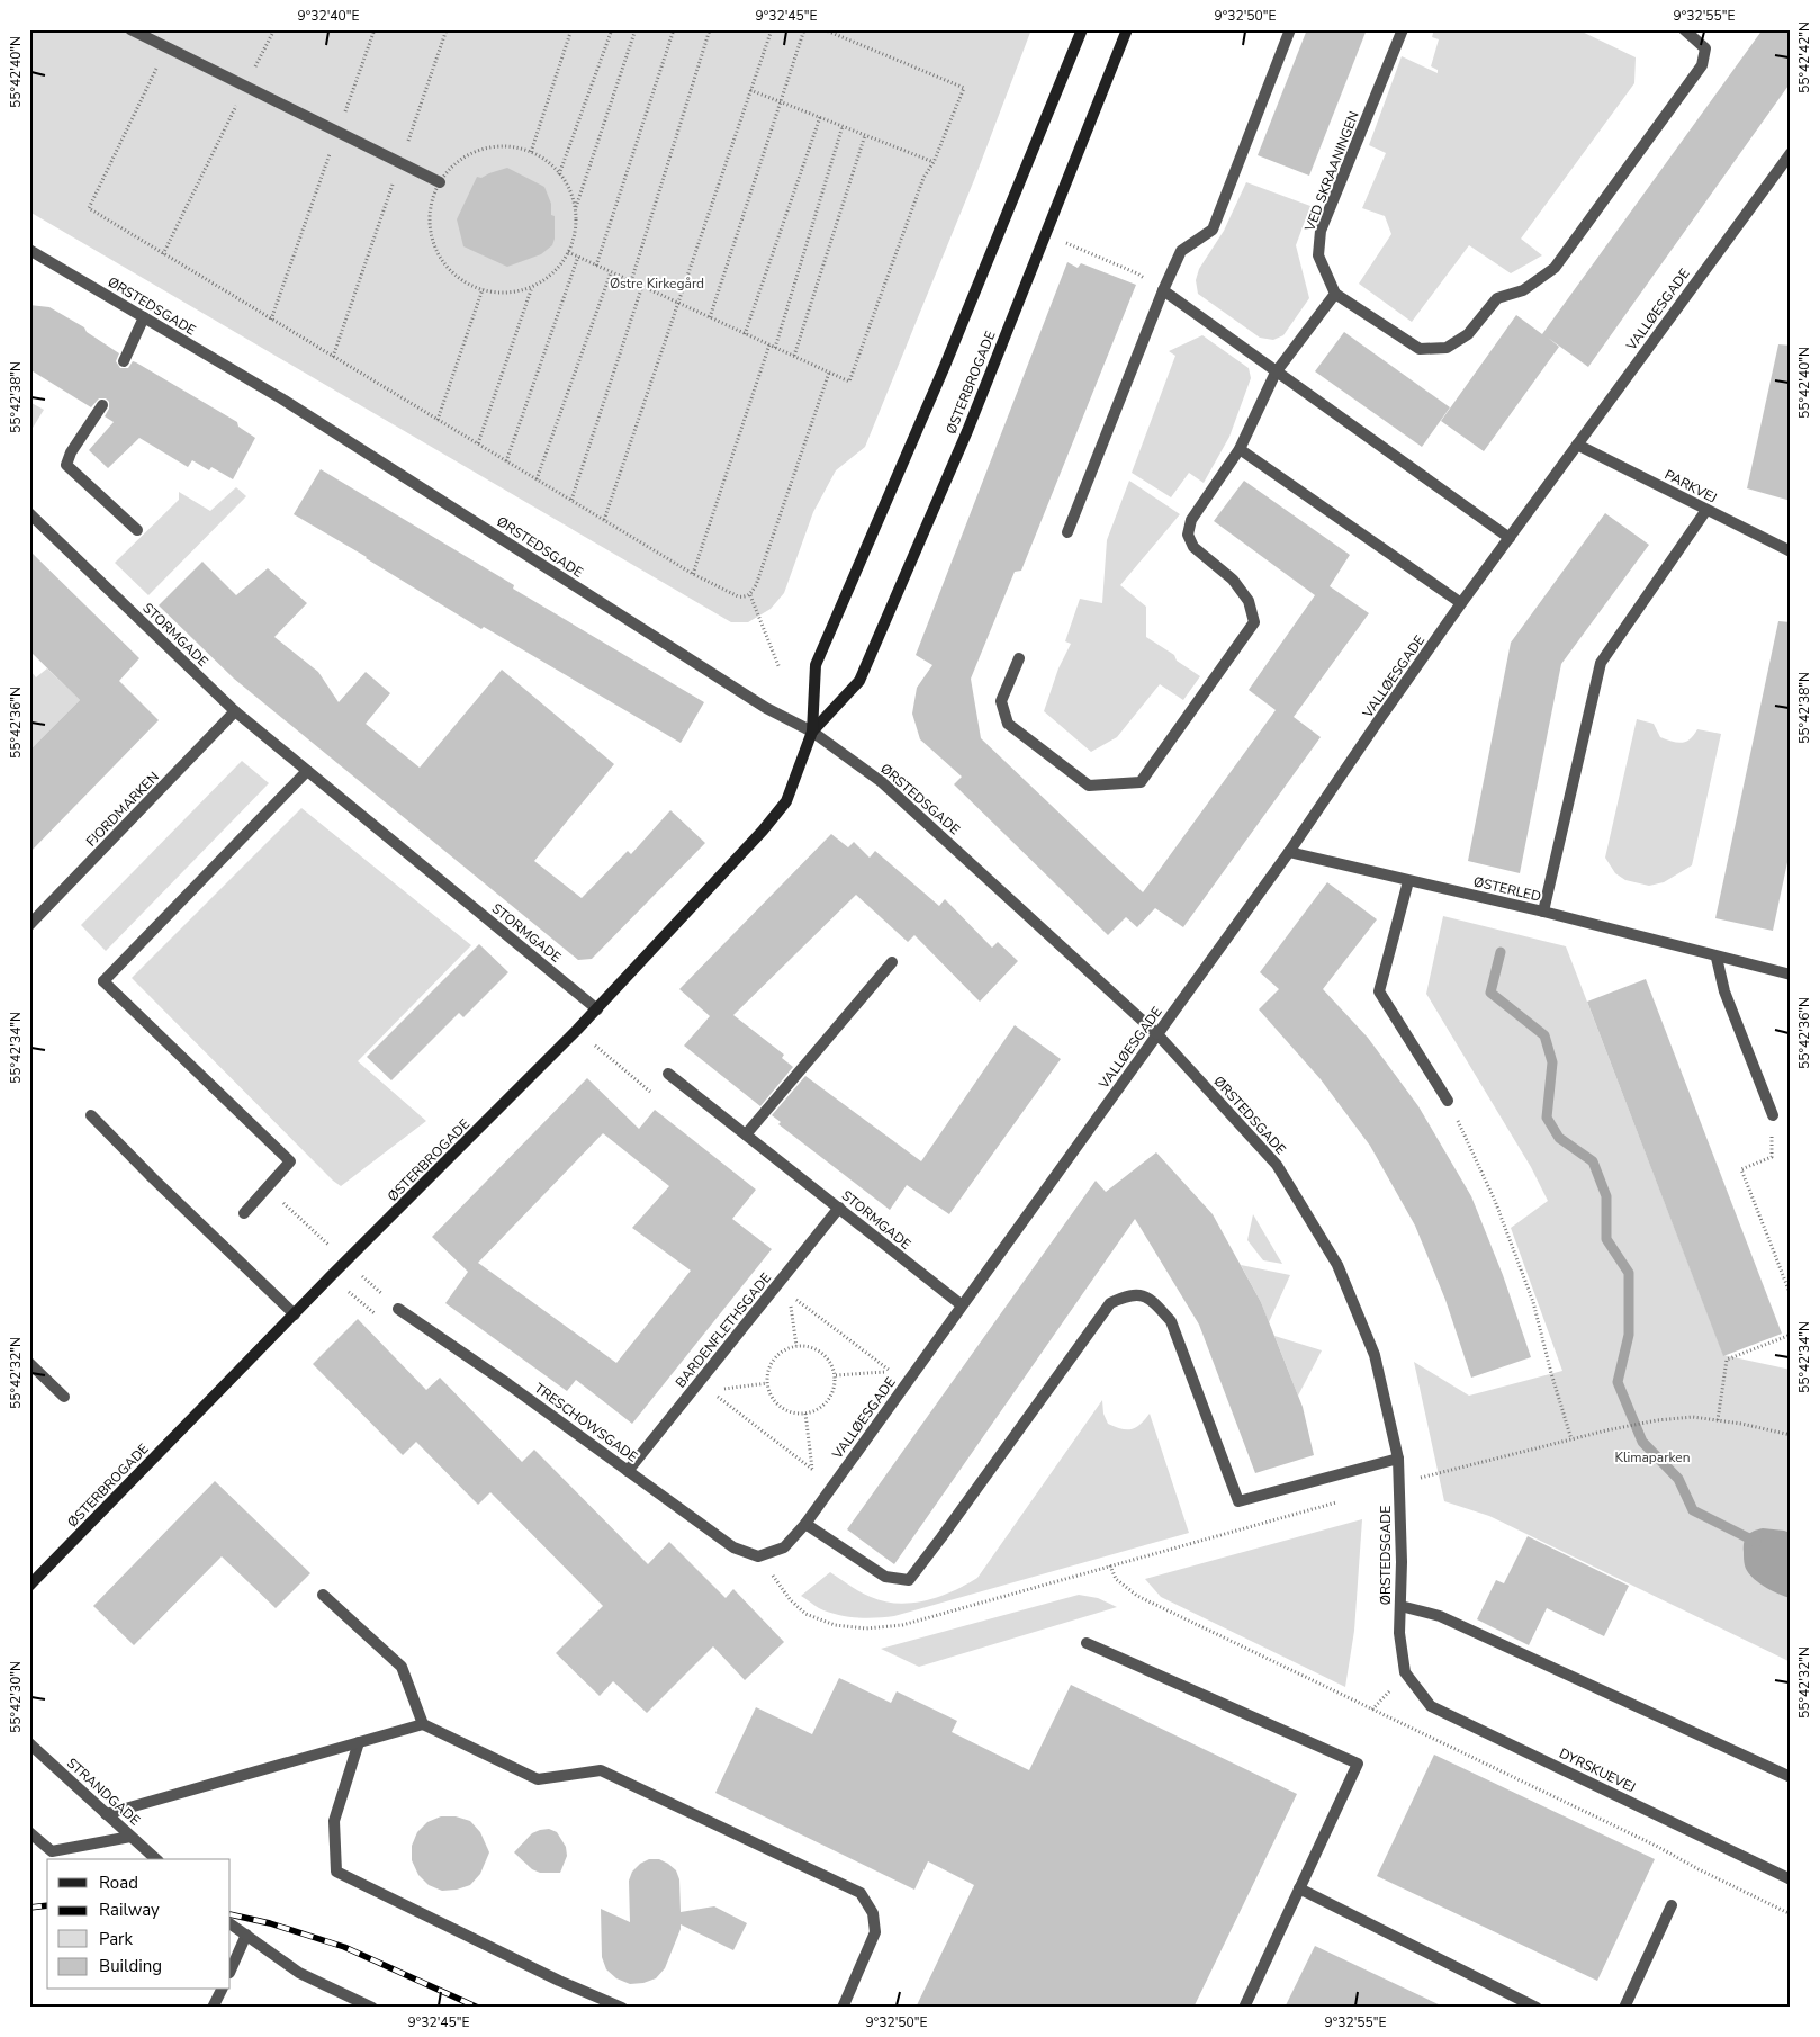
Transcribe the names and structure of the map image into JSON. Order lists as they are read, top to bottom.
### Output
{
  "streets": {
    "main road": ["ØSTERBROGADE"],
    "street": [
      "VED SKRAANINGEN",
      "ØRSTEDSGADE",
      "VALLØESGADE",
      "PARKVEJ",
      "STORMGADE",
      "FJORDMARKEN",
      "ØSTERLED",
      "BARDENFLETHSGADE",
      "TRESCHOWSGADE",
      "DYRSKUEVEJ",
      "STRANDGADE"
    ]
  },
  "crossings": [
    ["ØRSTEDSGADE", "VALLØESGADE"],
    ["ØRSTEDSGADE", "ØSTERBROGADE"],
    ["ØRSTEDSGADE", "DYRSKUEVEJ"],
    ["VALLØESGADE", "PARKVEJ"],
    ["VALLØESGADE", "STORMGADE"],
    ["VALLØESGADE", "ØSTERLED"],
    ["VALLØESGADE", "TRESCHOWSGADE"],
    ["ØSTERBROGADE", "STORMGADE"],
    ["STORMGADE", "FJORDMARKEN"],
    ["STORMGADE", "BARDENFLETHSGADE"],
    ["BARDENFLETHSGADE", "TRESCHOWSGADE"]
  ],
  "parks": ["Østre Kirkegård", "Klimaparken"],
  "legend": [
    "Road",
    "Railway",
    "Park",
    "Building"
  ],
  "coordinates": [
    "9°32'40\"E",
    "9°32'45\"E",
    "9°32'50\"E",
    "9°32'55\"E",
    "55°42'42\"N",
    "55°42'40\"N",
    "55°42'38\"N",
    "55°42'36\"N",
    "55°42'34\"N",
    "55°42'32\"N",
    "55°42'30\"N"
  ]
}
